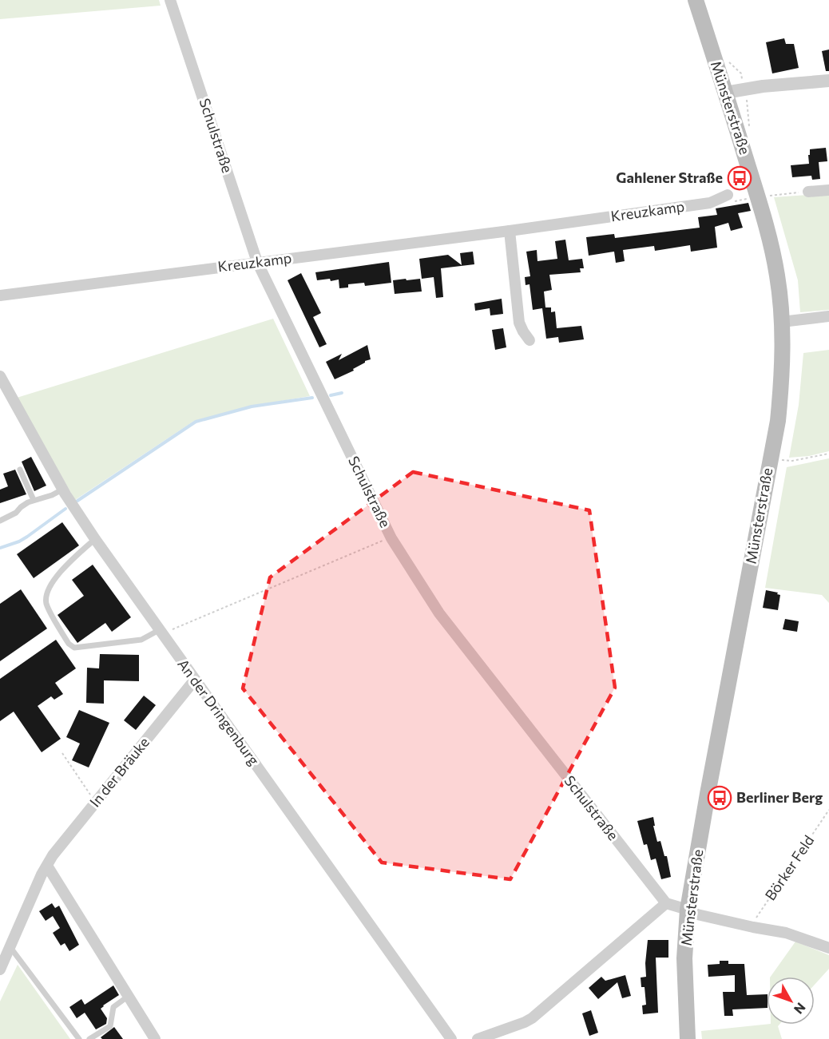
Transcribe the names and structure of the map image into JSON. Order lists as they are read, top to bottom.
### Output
{
  "streets": {
    "main road": ["Münsterstraße"],
    "street": [
      "Schulstraße",
      "Kreuzkamp",
      "An der Dringenburg",
      "In der Bräuke"
    ],
    "path": ["Börker Feld"]
  },
  "crossings": [
    ["Schulstraße", "Kreuzkamp"],
    ["An der Dringenburg", "In der Bräuke"]
  ],
  "places": {
    "bus stop": ["Gahlener Straße", "Berliner Berg"]
  },
  "north": "bottom right"
}
